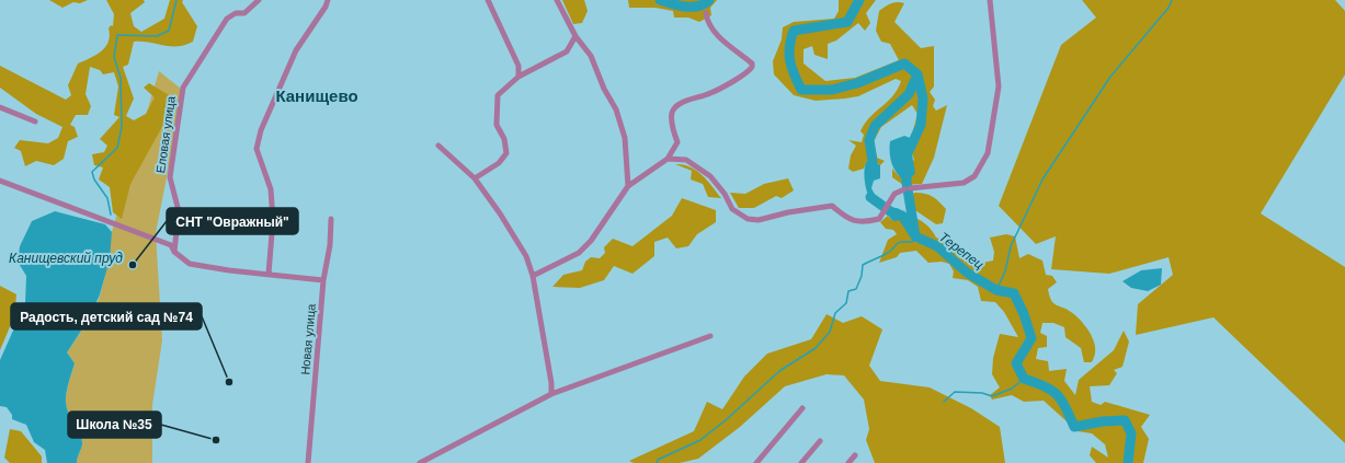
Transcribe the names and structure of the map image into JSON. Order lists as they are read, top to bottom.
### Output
{
  "streets": {
    "street": ["Еловая улица", "Новая улица"]
  },
  "districts": ["Канищево"],
  "water": ["Терепец", "Канищевский пруд"],
  "places": ["СНТ \"Овражный\"", "Радость, детский сад №74", "Школа №35"]
}
